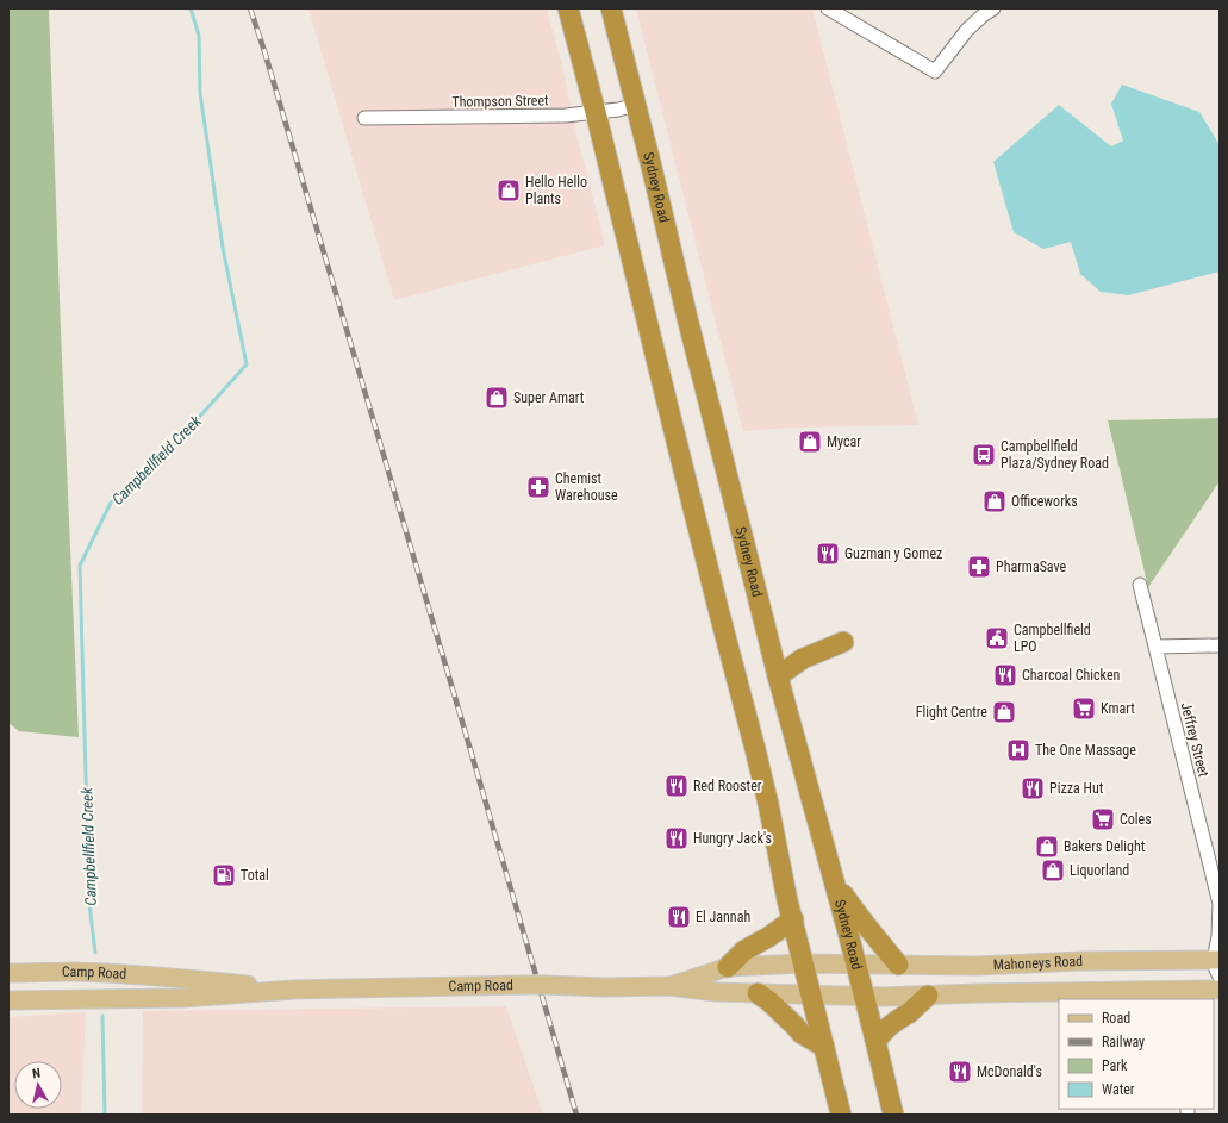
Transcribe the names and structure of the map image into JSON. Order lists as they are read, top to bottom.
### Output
{
  "streets": {
    "highway": ["Sydney Road"],
    "main road": ["Mahoneys Road", "Camp Road"],
    "street": ["Thompson Street", "Jeffrey Street"]
  },
  "crossings": [
    ["Thompson Street", "Sydney Road"],
    ["Sydney Road", "Mahoneys Road"],
    ["Sydney Road", "Camp Road"],
    ["Jeffrey Street", "Mahoneys Road"],
    ["Mahoneys Road", "Camp Road"]
  ],
  "water": ["Campbellfield Creek"],
  "places": {
    "shop": [
      "Hello Hello Plants",
      "Super Amart",
      "Mycar",
      "Officeworks",
      "Flight Centre",
      "Bakers Delight",
      "Liquorland"
    ],
    "bus stop": ["Campbellfield Plaza/Sydney Road"],
    "pharmacy": ["Chemist Warehouse", "PharmaSave"],
    "restaurant": [
      "Guzman y Gomez",
      "Charcoal Chicken",
      "Red Rooster",
      "Pizza Hut",
      "Hungry Jack's",
      "El Jannah",
      "McDonald's"
    ],
    "public building": ["Campbellfield LPO"],
    "supermarket": ["Kmart", "Coles"],
    "hospital": ["The One Massage"],
    "fuel station": ["Total"]
  },
  "legend": [
    "Road",
    "Railway",
    "Park",
    "Water"
  ],
  "north": "top"
}
